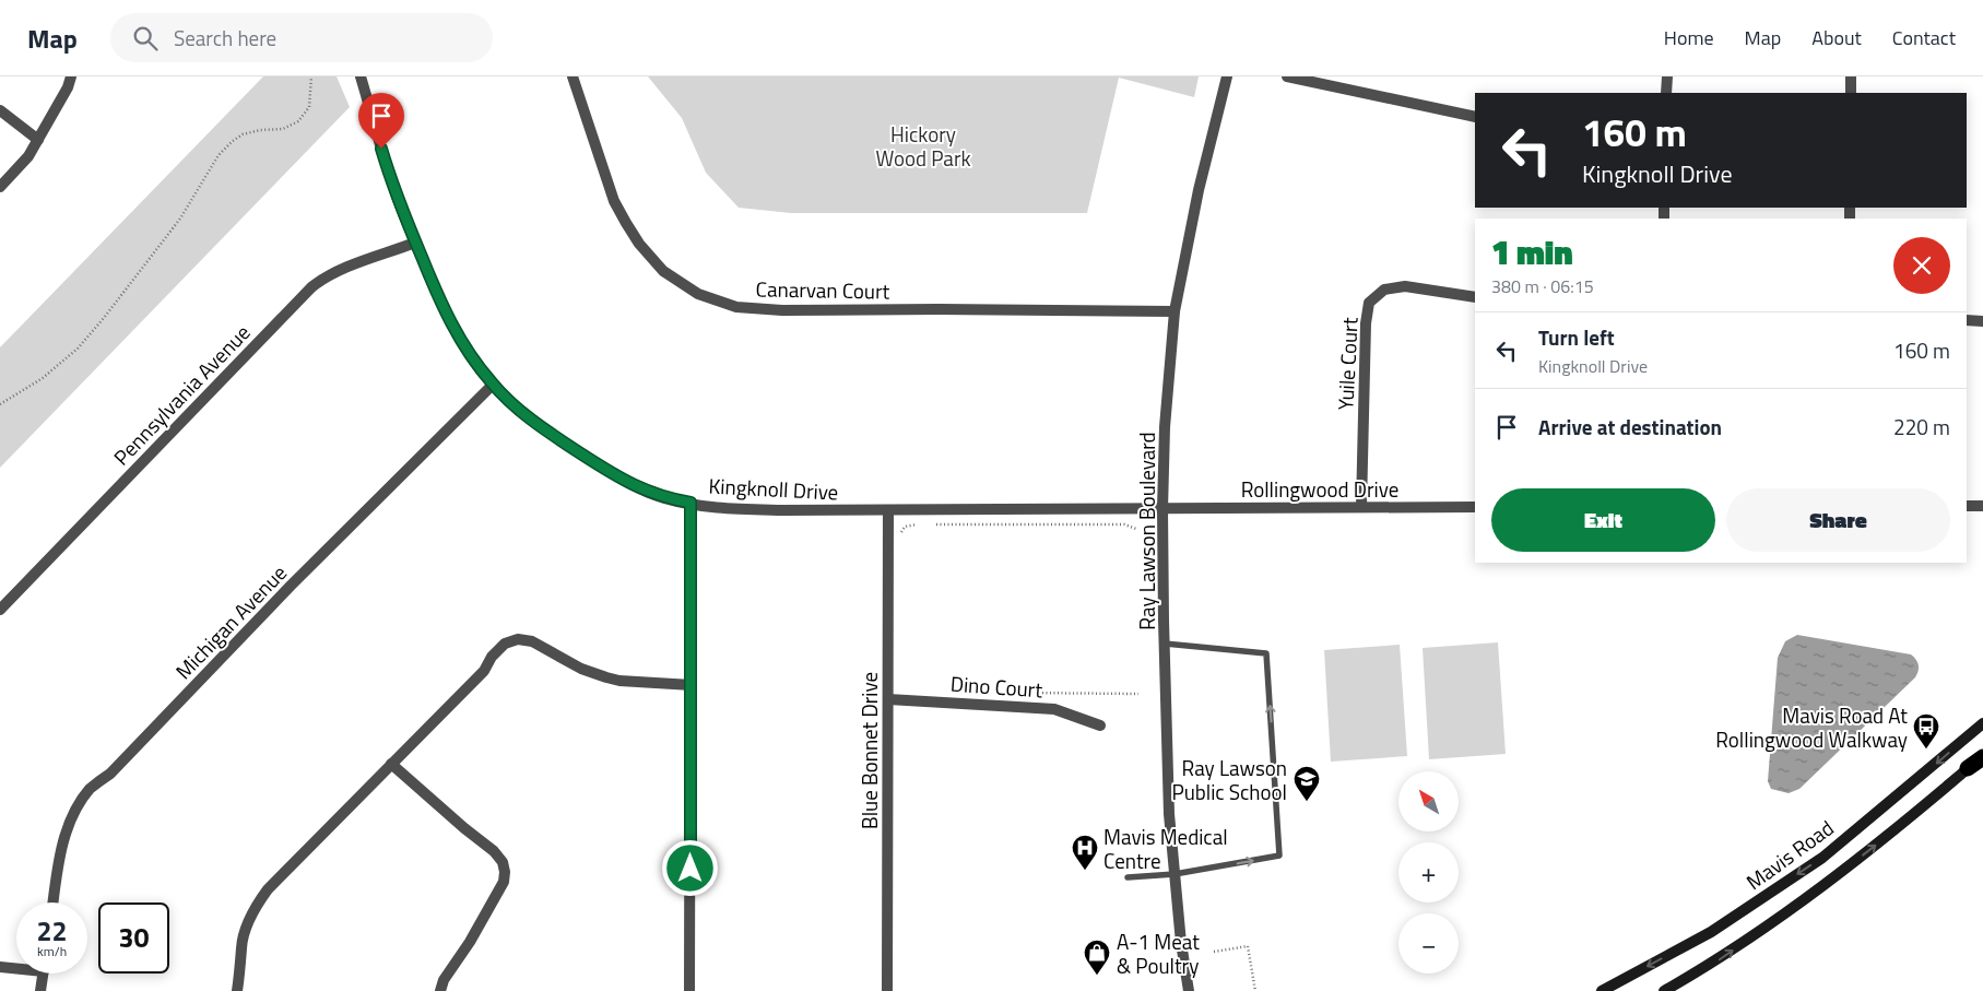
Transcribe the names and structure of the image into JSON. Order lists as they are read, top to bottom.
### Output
{
  "streets": {
    "main road": ["Mavis Road"],
    "street": [
      "Canarvan Court",
      "Yuile Court",
      "Pennsylvania Avenue",
      "Kingknoll Drive",
      "Rollingwood Drive",
      "Ray Lawson Boulevard",
      "Michigan Avenue",
      "Dino Court",
      "Blue Bonnet Drive"
    ]
  },
  "crossings": [
    ["Canarvan Court", "Ray Lawson Boulevard"],
    ["Yuile Court", "Rollingwood Drive"],
    ["Pennsylvania Avenue", "Kingknoll Drive"],
    ["Kingknoll Drive", "Rollingwood Drive"],
    ["Kingknoll Drive", "Ray Lawson Boulevard"],
    ["Kingknoll Drive", "Michigan Avenue"],
    ["Kingknoll Drive", "Blue Bonnet Drive"],
    ["Rollingwood Drive", "Ray Lawson Boulevard"],
    ["Dino Court", "Blue Bonnet Drive"]
  ],
  "parks": ["Hickory Wood Park"],
  "places": {
    "bus stop": ["Mavis Road At Rollingwood Walkway"],
    "school or university": ["Ray Lawson Public School"],
    "hospital": ["Mavis Medical Centre"],
    "shop": ["A-1 Meat & Poultry"]
  },
  "north": "top left",
  "page": {
    "header": "Map",
    "search": "Search here",
    "nav": [
      "Home",
      "Map",
      "About",
      "Contact"
    ],
    "turn": ["160 m", "Kingknoll Drive"],
    "heading": ["1 min", "380 m · 06:15"],
    "list": [
      {
        "name": "Turn left",
        "note": "Kingknoll Drive",
        "value": "160 m"
      },
      {
        "name": "Arrive at destination",
        "value": "220 m"
      }
    ],
    "buttons": ["Exit", "Share"],
    "map_buttons": ["+", "−"],
    "speed": "22 km/h",
    "limit": "30"
  }
}
